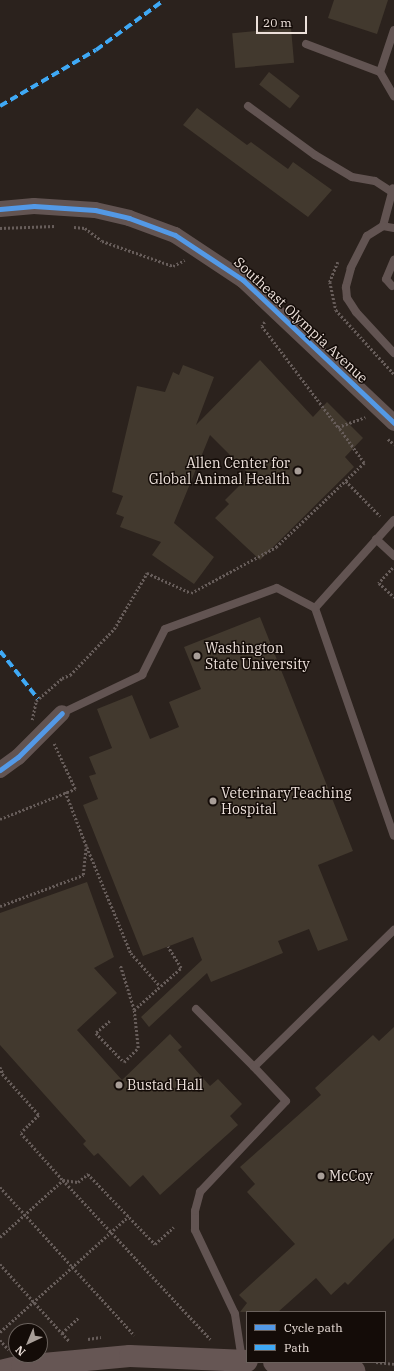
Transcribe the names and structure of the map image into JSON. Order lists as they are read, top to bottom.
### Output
{
  "streets": {
    "street": ["Southeast Olympia Avenue"]
  },
  "places": [
    "Allen Center for Global Animal Health",
    "Washington State University",
    "VeterinaryTeaching Hospital",
    "Bustad Hall",
    "McCoy"
  ],
  "legend": ["Cycle path", "Path"],
  "scale_bar": "20 m",
  "north": "bottom left"
}
